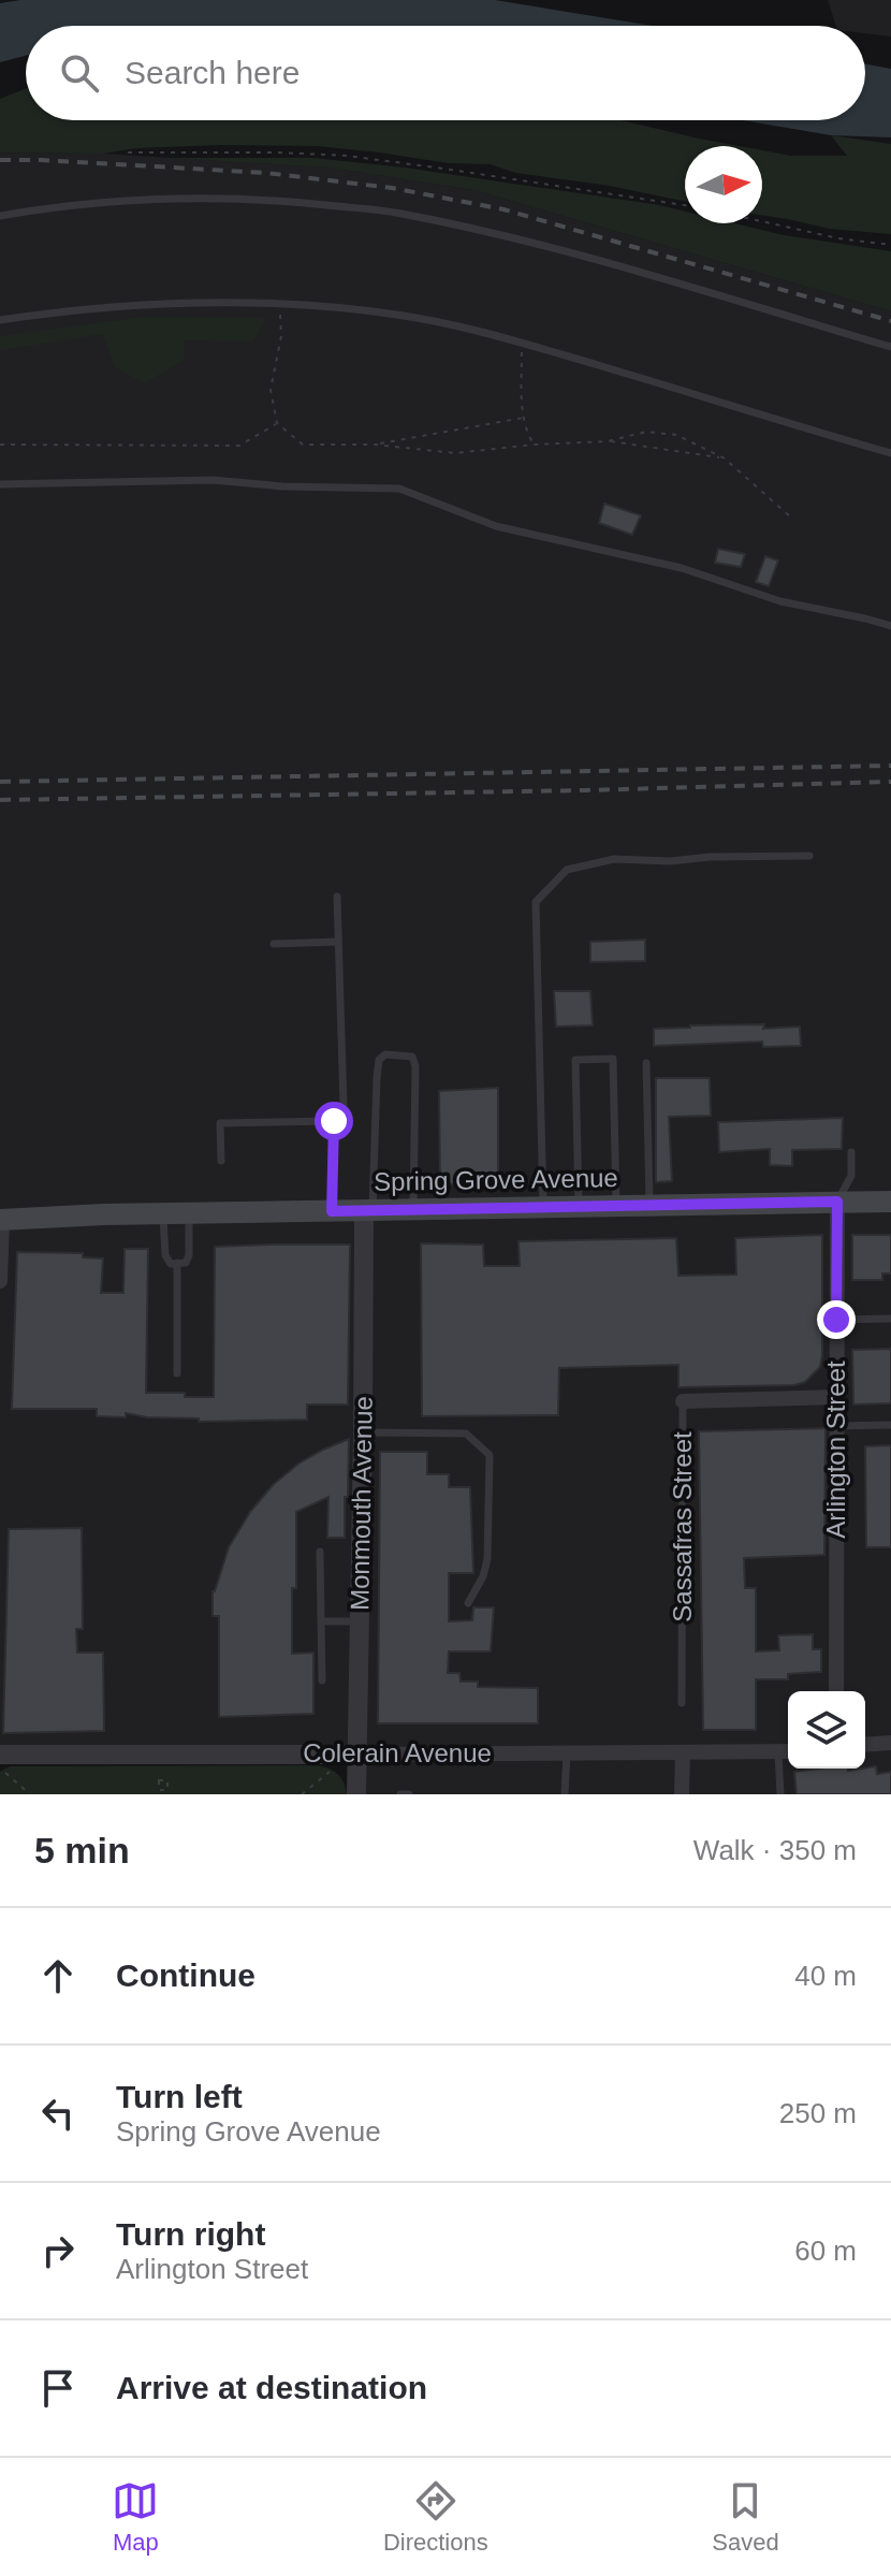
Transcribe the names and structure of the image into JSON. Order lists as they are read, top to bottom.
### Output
{
  "streets": {
    "main road": ["Spring Grove Avenue"],
    "street": [
      "Arlington Street",
      "Monmouth Avenue",
      "Sassafras Street",
      "Colerain Avenue"
    ]
  },
  "crossings": [
    ["Spring Grove Avenue", "Arlington Street"],
    ["Spring Grove Avenue", "Monmouth Avenue"],
    ["Arlington Street", "Sassafras Street"],
    ["Monmouth Avenue", "Colerain Avenue"]
  ],
  "north": "right",
  "page": {
    "search": "Search here",
    "heading": ["5 min", "Walk · 350 m"],
    "list": [
      ["Continue", "40 m"],
      ["Turn left", "Spring Grove Avenue", "250 m"],
      ["Turn right", "Arlington Street", "60 m"],
      "Arrive at destination"
    ],
    "nav": ["Map", "Directions", "Saved"]
  }
}
